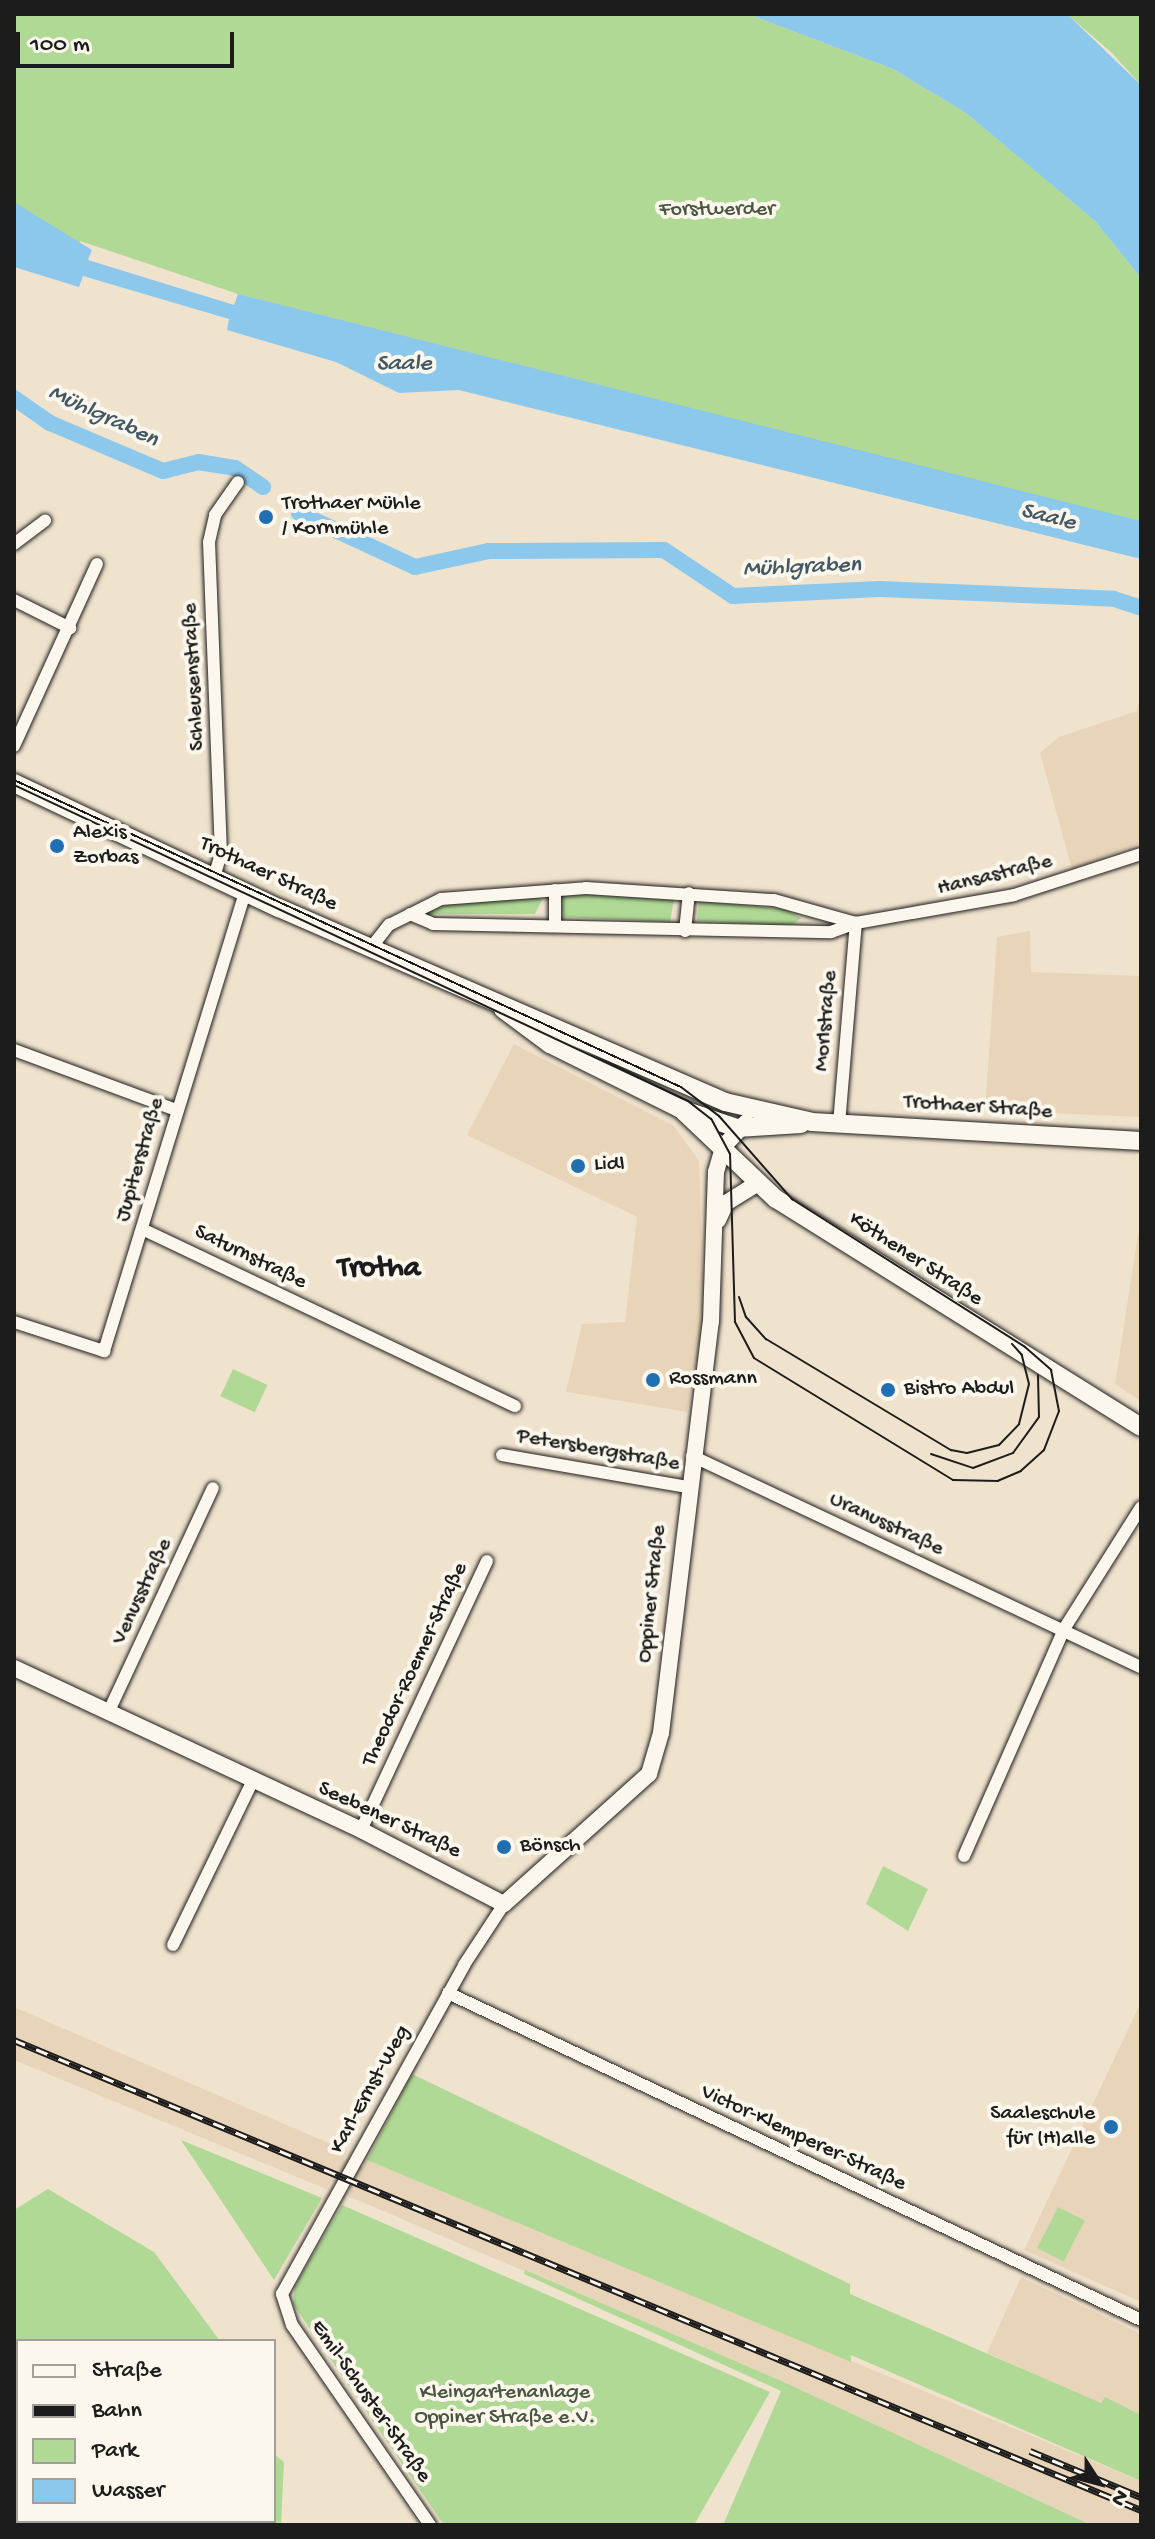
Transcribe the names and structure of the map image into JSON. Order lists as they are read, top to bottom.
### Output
{
  "streets": {
    "main road": ["Trothaer Straße", "Köthener Straße"],
    "street": [
      "Schleusenstraße",
      "Hansastraße",
      "Morlstraße",
      "Jupiterstraße",
      "Saturnstraße",
      "Petersbergstraße",
      "Uranusstraße",
      "Venusstraße",
      "Oppiner Straße",
      "Theodor-Roemer-Straße",
      "Seebener Straße",
      "Karl-Ernst-Weg",
      "Victor-Klemperer-Straße",
      "Emil-Schuster-Straße"
    ]
  },
  "crossings": [
    ["Schleusenstraße", "Trothaer Straße"],
    ["Trothaer Straße", "Morlstraße"],
    ["Trothaer Straße", "Jupiterstraße"],
    ["Trothaer Straße", "Köthener Straße"],
    ["Trothaer Straße", "Oppiner Straße"],
    ["Hansastraße", "Morlstraße"],
    ["Jupiterstraße", "Saturnstraße"],
    ["Köthener Straße", "Oppiner Straße"],
    ["Petersbergstraße", "Oppiner Straße"],
    ["Uranusstraße", "Oppiner Straße"],
    ["Venusstraße", "Seebener Straße"],
    ["Oppiner Straße", "Seebener Straße"],
    ["Oppiner Straße", "Karl-Ernst-Weg"],
    ["Theodor-Roemer-Straße", "Seebener Straße"],
    ["Seebener Straße", "Karl-Ernst-Weg"],
    ["Karl-Ernst-Weg", "Victor-Klemperer-Straße"],
    ["Karl-Ernst-Weg", "Emil-Schuster-Straße"]
  ],
  "districts": ["Trotha"],
  "water": ["Saale", "Mühlgraben"],
  "parks": ["Forstwerder", "Kleingartenanlage Oppiner Straße e.V."],
  "places": [
    "Trothaer Mühle / Kornmühle",
    "Alexis Zorbas",
    "Lidl",
    "Rossmann",
    "Bistro Abdul",
    "Bönsch",
    "Saaleschule für (H)alle"
  ],
  "legend": [
    "Straße",
    "Bahn",
    "Park",
    "Wasser"
  ],
  "scale_bar": "100 m",
  "north": "bottom right"
}
